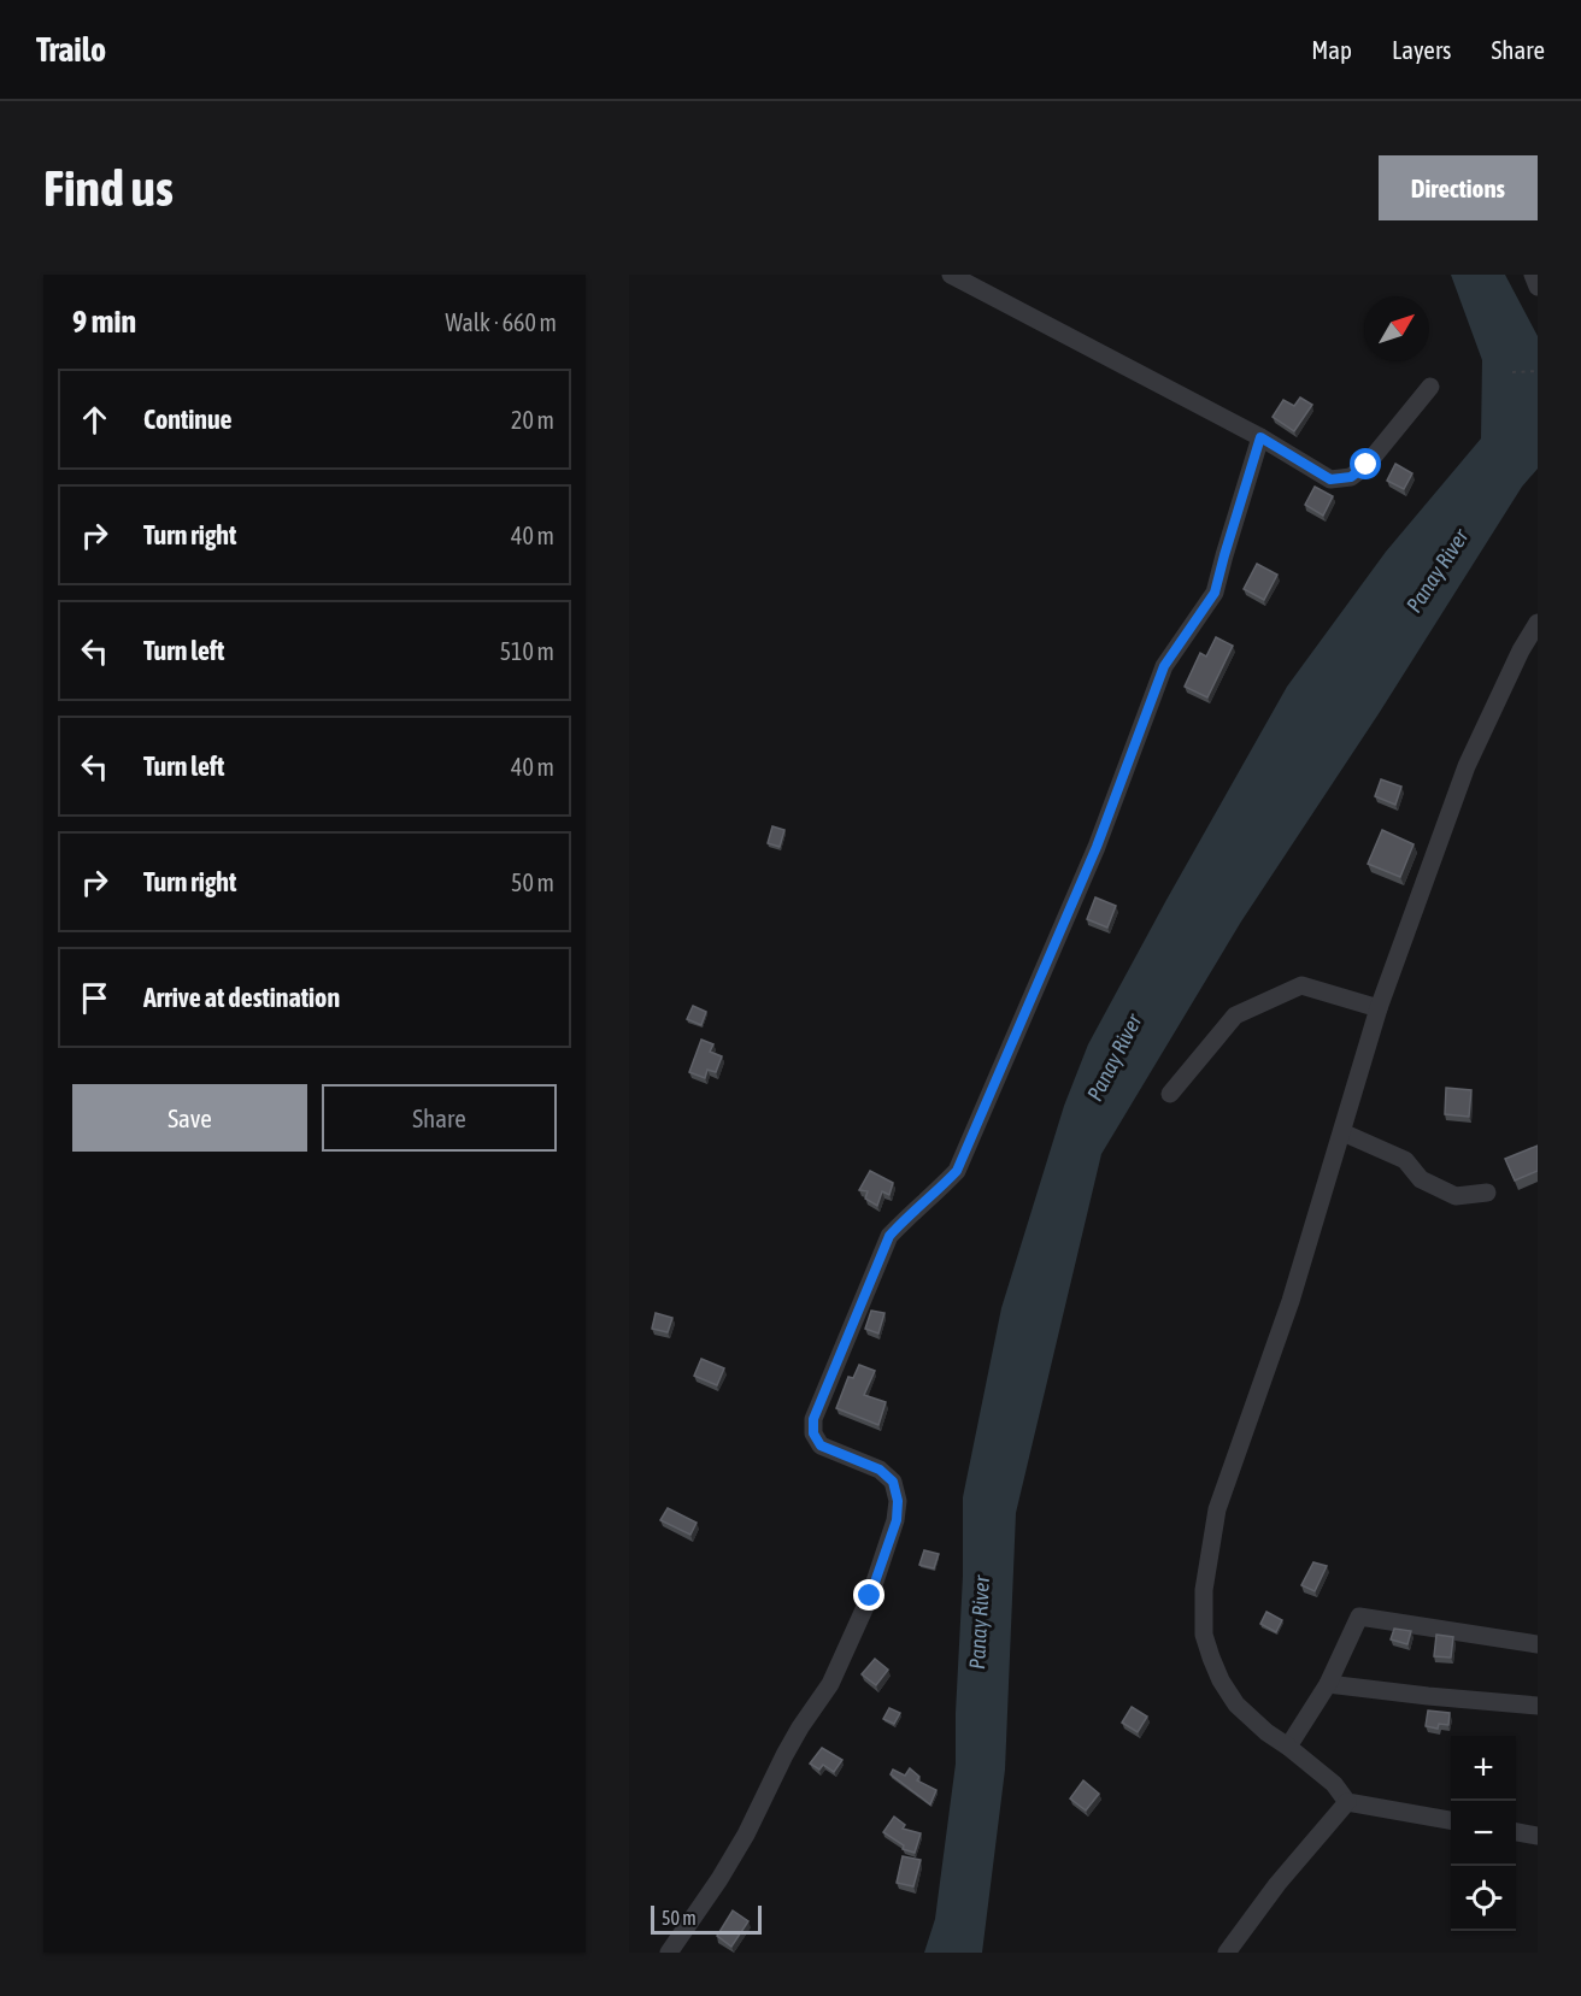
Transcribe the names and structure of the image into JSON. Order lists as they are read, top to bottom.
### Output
{
  "water": ["Panay River"],
  "scale_bar": "50 m",
  "north": "top right",
  "page": {
    "header": "Trailo",
    "nav": ["Map", "Layers", "Share"],
    "buttons": [
      "Directions",
      ["Save", "Share"]
    ],
    "title": "Find us",
    "heading": ["9 min", "Walk · 660 m"],
    "list": [
      ["Continue", "20 m"],
      ["Turn right", "40 m"],
      ["Turn left", "510 m"],
      ["Turn left", "40 m"],
      ["Turn right", "50 m"],
      "Arrive at destination"
    ],
    "map_buttons": ["+", "−"],
    "scale": "50 m"
  }
}
